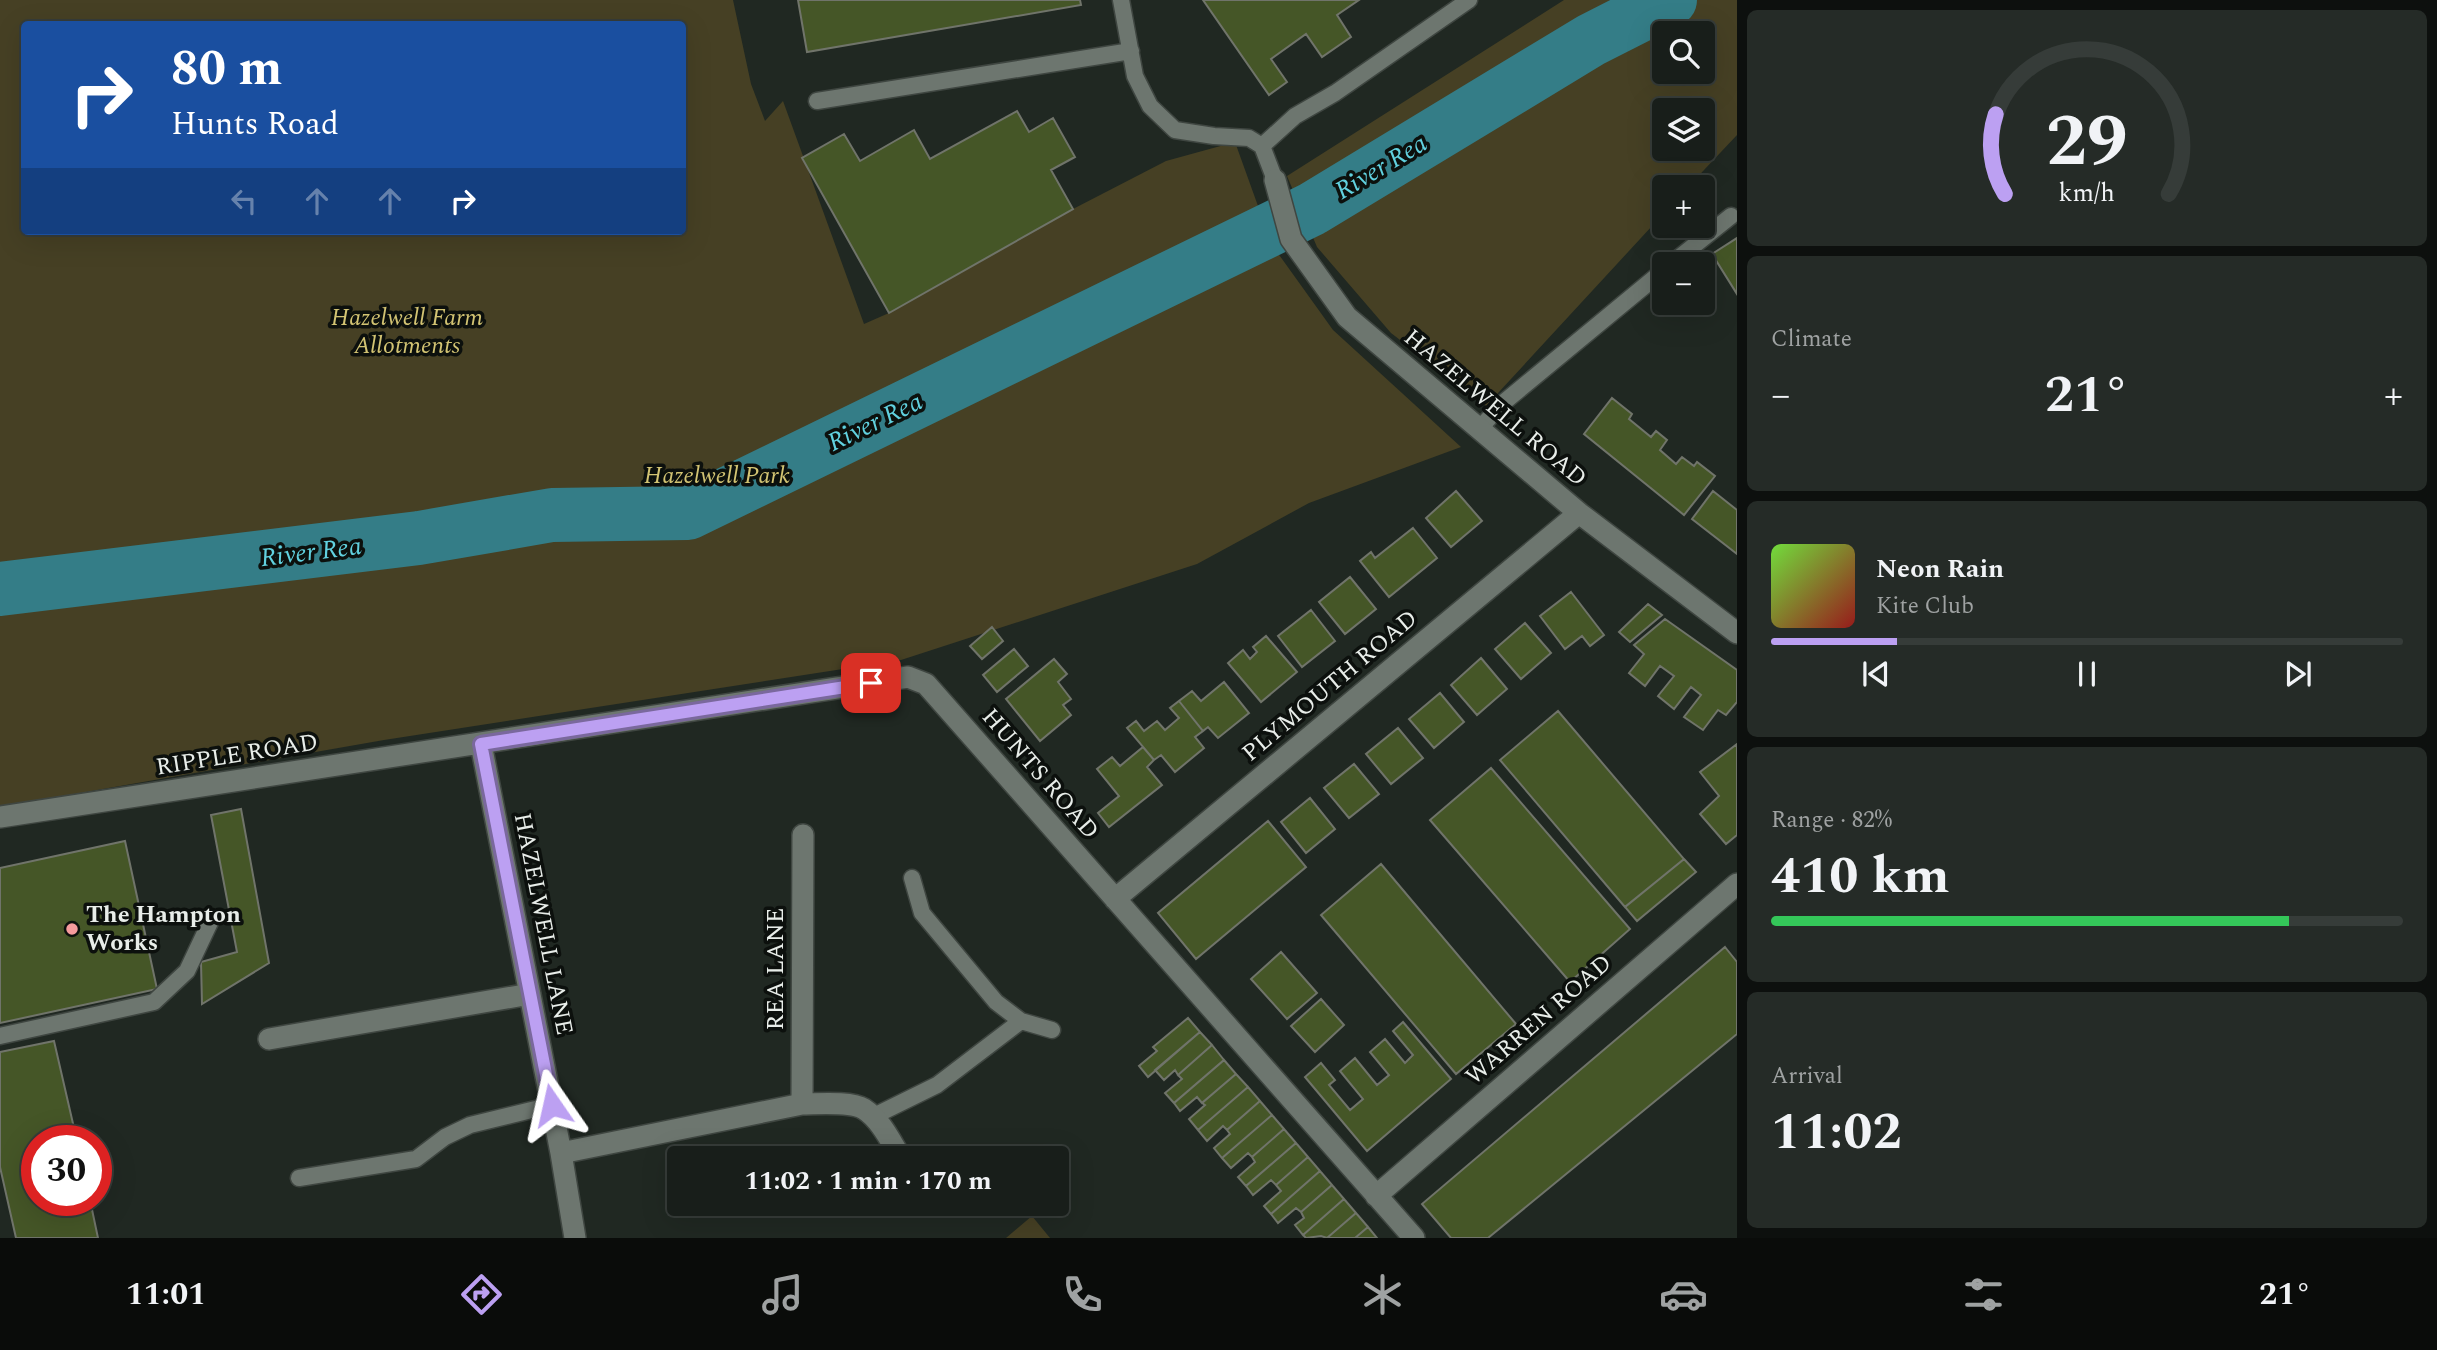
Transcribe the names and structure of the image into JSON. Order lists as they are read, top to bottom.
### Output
{
  "streets": {
    "street": [
      "HAZELWELL ROAD",
      "PLYMOUTH ROAD",
      "RIPPLE ROAD",
      "HUNTS ROAD",
      "HAZELWELL LANE",
      "REA LANE",
      "WARREN ROAD"
    ]
  },
  "crossings": [
    ["HAZELWELL ROAD", "PLYMOUTH ROAD"],
    ["PLYMOUTH ROAD", "HUNTS ROAD"],
    ["RIPPLE ROAD", "HUNTS ROAD"],
    ["RIPPLE ROAD", "HAZELWELL LANE"],
    ["HUNTS ROAD", "HAZELWELL LANE"],
    ["HUNTS ROAD", "WARREN ROAD"]
  ],
  "water": ["River Rea"],
  "parks": ["Hazelwell Farm Allotments", "Hazelwell Park"],
  "places": ["The Hampton Works"],
  "page": {
    "map_buttons": ["+", "−"],
    "turn": ["80 m", "Hunts Road"],
    "tile": [
      "Climate",
      ["Range · 82%", "410 km"],
      ["Arrival", "11:02"]
    ],
    "heat": ["−", "21°", "+"],
    "song": ["Neon Rain", "Kite Club"],
    "limit": "30",
    "trip": "11:02 · 1 min · 170 m",
    "tabs": ["11:01", "21°"],
    "gauge": ["29", "km/h"]
  }
}
